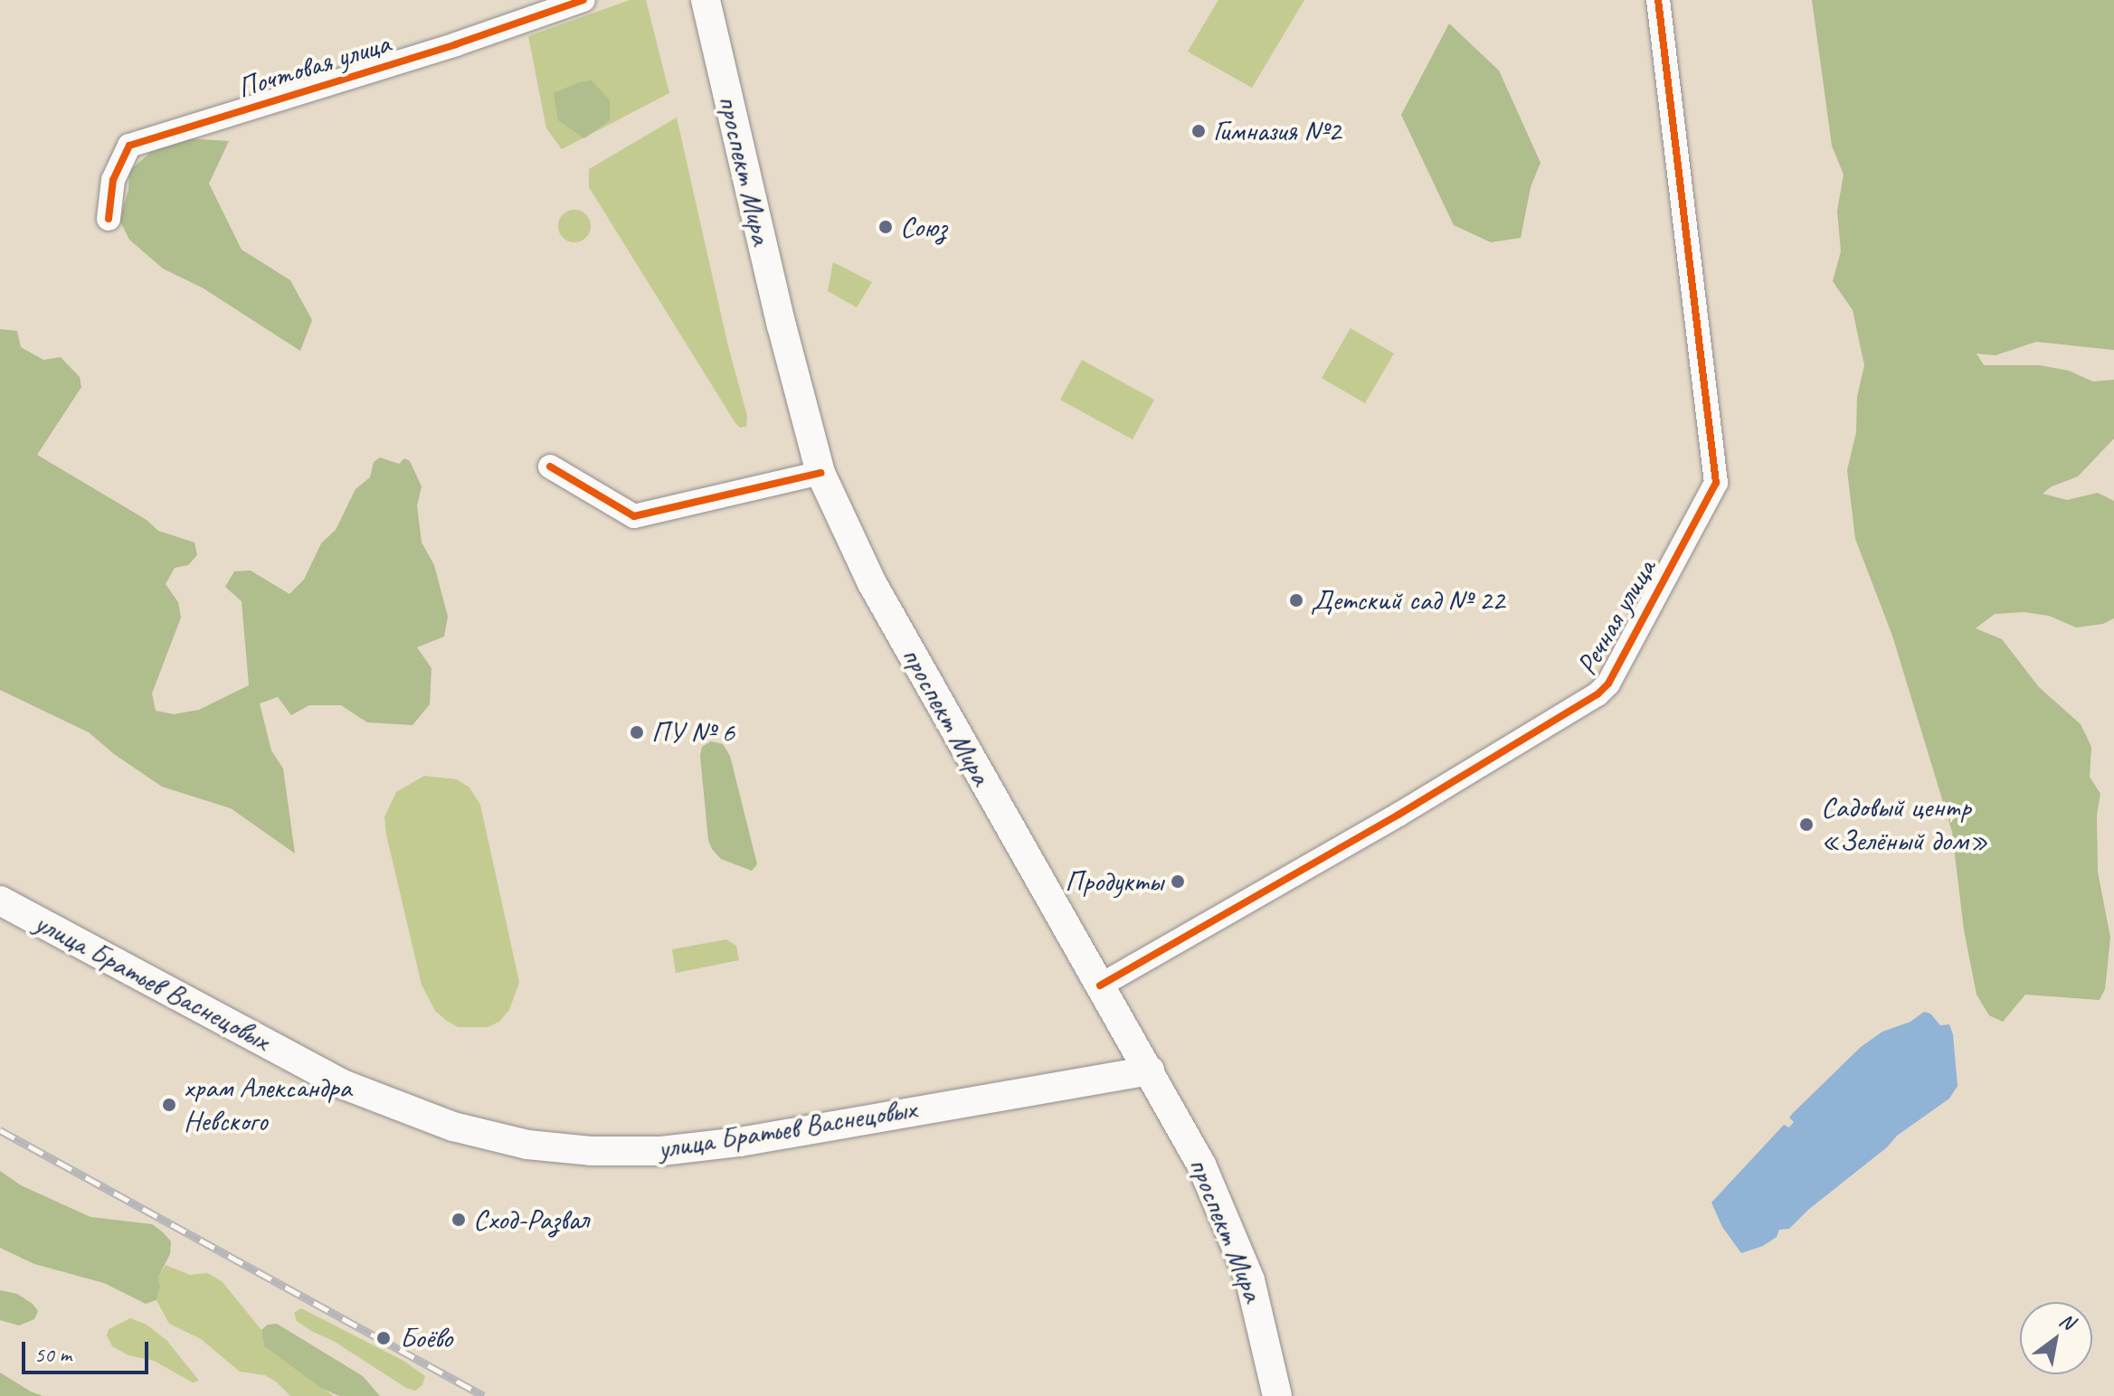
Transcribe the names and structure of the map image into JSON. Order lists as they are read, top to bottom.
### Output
{
  "streets": {
    "main road": ["проспект Мира", "улица Братьев Васнецовых"],
    "street": ["Почтовая улица", "Речная улица"]
  },
  "crossings": [
    ["проспект Мира", "Речная улица"],
    ["проспект Мира", "улица Братьев Васнецовых"]
  ],
  "places": [
    "Гимназия №2",
    "Союз",
    "Детский сад № 22",
    "ПУ № 6",
    "Садовый центр «Зелёный дом»",
    "Продукты",
    "храм Александра Невского",
    "Сход-Развал",
    "Боёво"
  ],
  "scale_bar": "50 m",
  "north": "top right"
}
